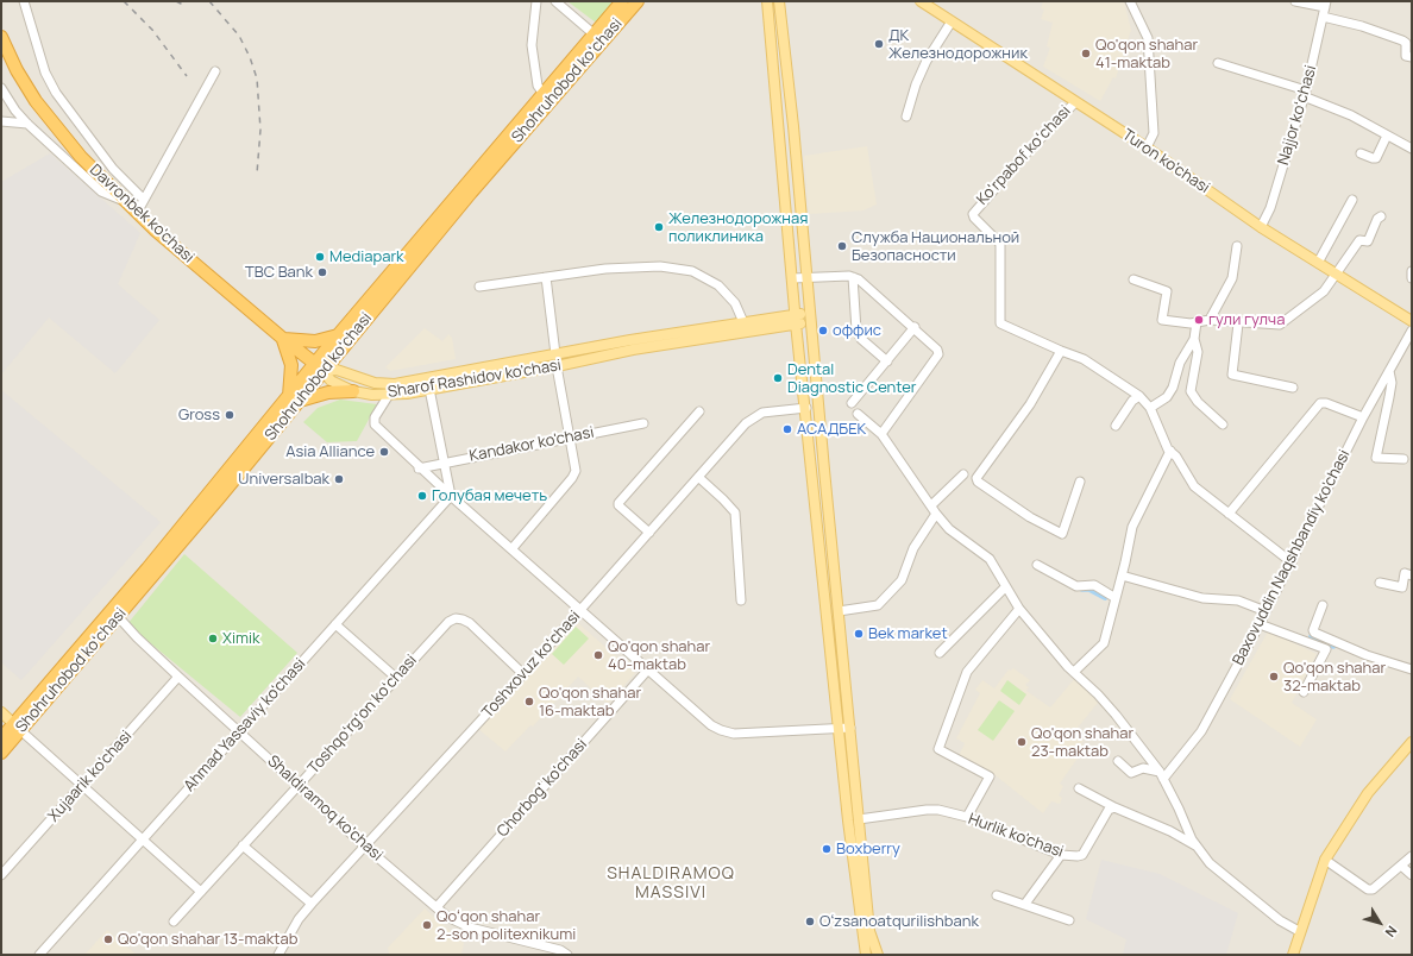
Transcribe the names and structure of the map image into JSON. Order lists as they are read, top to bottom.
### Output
{
  "streets": {
    "highway": ["Shohruhobod koʻchasi", "Davronbek ko'chasi"],
    "main road": ["Turon ko'chasi", "Sharof Rashidov ko'chasi"],
    "street": [
      "Najjor koʻchasi",
      "Ko'rpabof koʻchasi",
      "Kandakor ko'chasi",
      "Baxovuddin Naqshbandiy ko'chasi",
      "Toshxovuz koʻchasi",
      "Toshqoʻrgʻon koʻchasi",
      "Ahmad Yassaviy ko'chasi",
      "Xujaarik ko'chasi",
      "Chorbog' ko'chasi",
      "Shaldiramoq ko'chasi",
      "Hurlik ko'chasi"
    ]
  },
  "crossings": [
    ["Shohruhobod koʻchasi", "Davronbek ko'chasi"],
    ["Shohruhobod koʻchasi", "Sharof Rashidov ko'chasi"],
    ["Shohruhobod koʻchasi", "Shaldiramoq ko'chasi"],
    ["Najjor koʻchasi", "Turon ko'chasi"],
    ["Ko'rpabof koʻchasi", "Turon ko'chasi"],
    ["Ko'rpabof koʻchasi", "Baxovuddin Naqshbandiy ko'chasi"],
    ["Davronbek ko'chasi", "Sharof Rashidov ko'chasi"],
    ["Toshxovuz koʻchasi", "Toshqoʻrgʻon koʻchasi"],
    ["Toshxovuz koʻchasi", "Shaldiramoq ko'chasi"],
    ["Toshqoʻrgʻon koʻchasi", "Shaldiramoq ko'chasi"],
    ["Ahmad Yassaviy ko'chasi", "Shaldiramoq ko'chasi"],
    ["Xujaarik ko'chasi", "Shaldiramoq ko'chasi"],
    ["Chorbog' ko'chasi", "Shaldiramoq ko'chasi"]
  ],
  "districts": ["SHALDIRAMOQ MASSIVI"],
  "places": [
    "ДК Железнодорожник",
    "Qo'qon shahar 41-maktab",
    "Железнодорожная поликлиника",
    "Служба Национальной Безопасности",
    "Mediapark",
    "TBC Bank",
    "гули гулча",
    "оффис",
    "Dental Diagnostic Center",
    "Gross",
    "АСАДБЕК",
    "Asia Alliance",
    "Universalbak",
    "Голубая мечеть",
    "Bek market",
    "Ximik",
    "Qo'qon shahar 40-maktab",
    "Qo'qon shahar 32-maktab",
    "Qo'qon shahar 16-maktab",
    "Qo'qon shahar 23-maktab",
    "Boxberry",
    "Oʻzsanoatqurilishbank",
    "Qoʻqon shahar 2-son politexnikumi",
    "Qo'qon shahar 13-maktab"
  ],
  "north": "bottom right"
}
